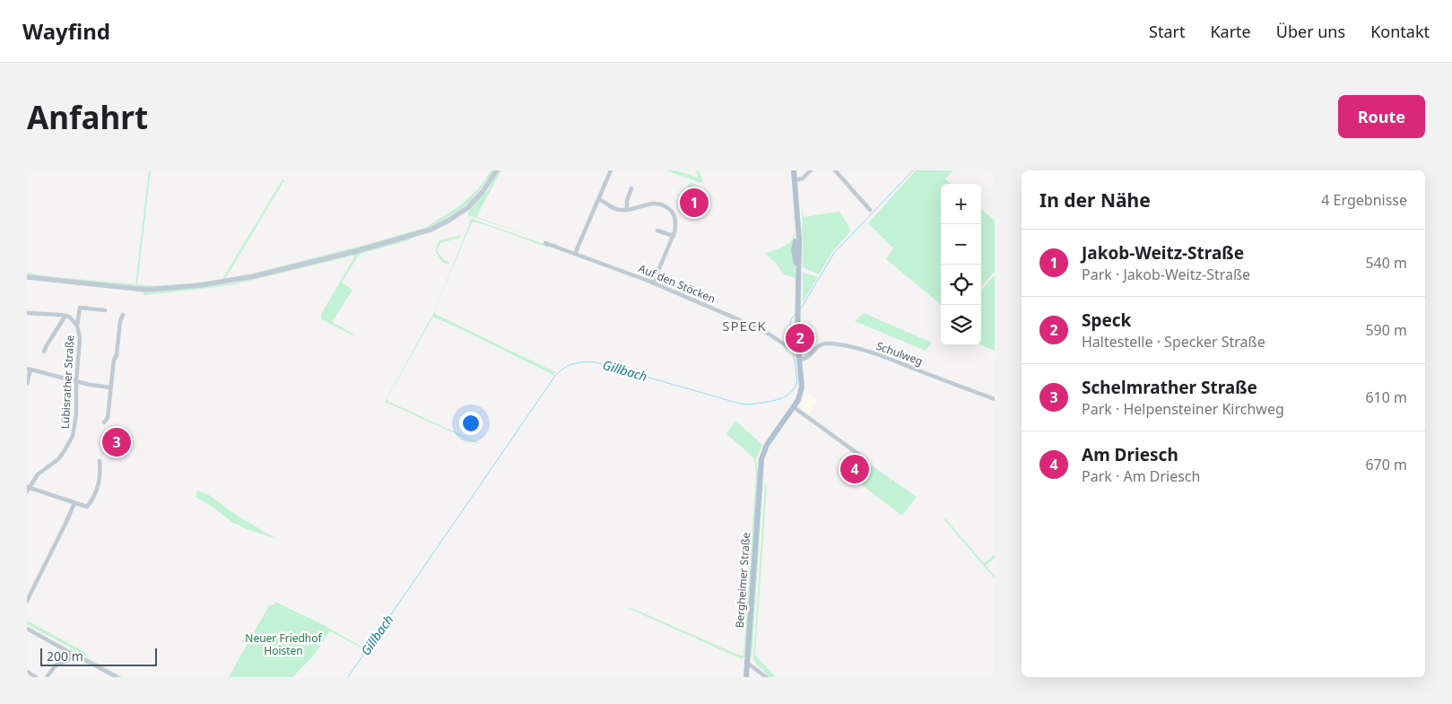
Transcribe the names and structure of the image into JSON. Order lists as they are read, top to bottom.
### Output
{
  "streets": {
    "main road": ["Bergheimer Straße"],
    "street": ["Auf den Stöcken", "Schulweg", "Lübisrather Straße"]
  },
  "crossings": [
    ["Auf den Stöcken", "Bergheimer Straße"],
    ["Schulweg", "Bergheimer Straße"]
  ],
  "districts": ["SPECK"],
  "water": ["Gillbach"],
  "parks": ["Neuer Friedhof Hoisten"],
  "scale_bar": "200 m",
  "page": {
    "header": "Wayfind",
    "nav": [
      "Start",
      "Karte",
      "Über uns",
      "Kontakt"
    ],
    "buttons": "Route",
    "title": "Anfahrt",
    "heading": ["In der Nähe", "4 Ergebnisse"],
    "map_buttons": ["+", "−"],
    "pins": [
      "1",
      "2",
      "3",
      "4"
    ],
    "list": [
      {
        "mark": "1",
        "name": "Jakob-Weitz-Straße",
        "note": "Park · Jakob-Weitz-Straße",
        "value": "540 m"
      },
      {
        "mark": "2",
        "name": "Speck",
        "note": "Haltestelle · Specker Straße",
        "value": "590 m"
      },
      {
        "mark": "3",
        "name": "Schelmrather Straße",
        "note": "Park · Helpensteiner Kirchweg",
        "value": "610 m"
      },
      {
        "mark": "4",
        "name": "Am Driesch",
        "note": "Park · Am Driesch",
        "value": "670 m"
      }
    ],
    "scale": "200 m"
  }
}
